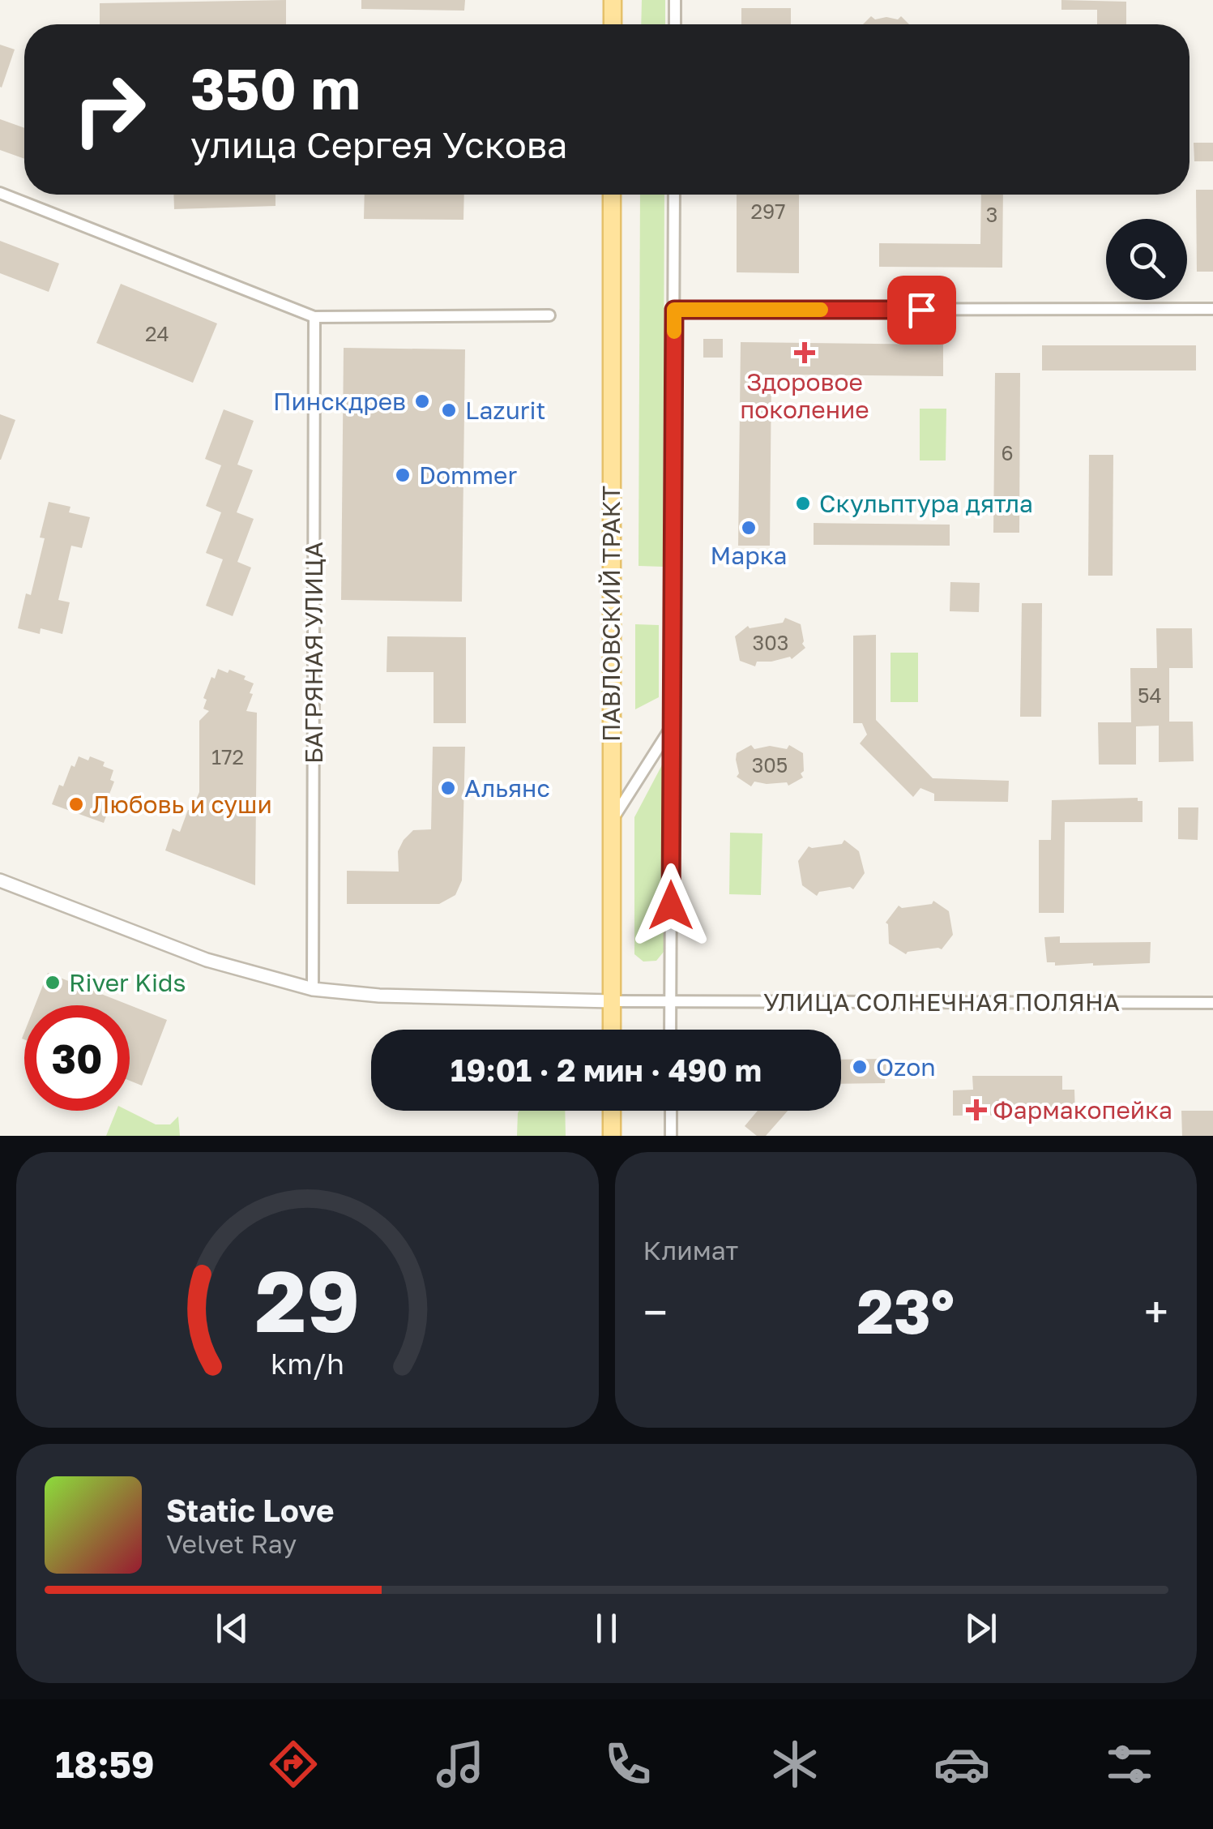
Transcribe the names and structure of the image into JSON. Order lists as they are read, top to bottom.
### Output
{
  "streets": {
    "main road": ["ПАВЛОВСКИЙ ТРАКТ"],
    "street": ["БАГРЯНАЯ УЛИЦА", "УЛИЦА СОЛНЕЧНАЯ ПОЛЯНА"]
  },
  "crossings": [
    ["ПАВЛОВСКИЙ ТРАКТ", "УЛИЦА СОЛНЕЧНАЯ ПОЛЯНА"]
  ],
  "places": {
    "health": ["Здоровое поколение", "Фармакопейка"],
    "other": [
      "Пинскдрев",
      "Lazurit",
      "Dommer",
      "Скульптура дятла",
      "Марка",
      "Альянс",
      "Любовь и суши",
      "River Kids",
      "Ozon"
    ]
  },
  "house_numbers": [
    "297",
    "3",
    "24",
    "6",
    "303",
    "54",
    "172",
    "305"
  ],
  "page": {
    "turn": ["350 m", "улица Сергея Ускова"],
    "limit": "30",
    "trip": "19:01 · 2 мин · 490 m",
    "tile": "Климат",
    "heat": ["−", "23°", "+"],
    "song": ["Static Love", "Velvet Ray"],
    "tabs": "18:59",
    "gauge": ["29", "km/h"]
  }
}
